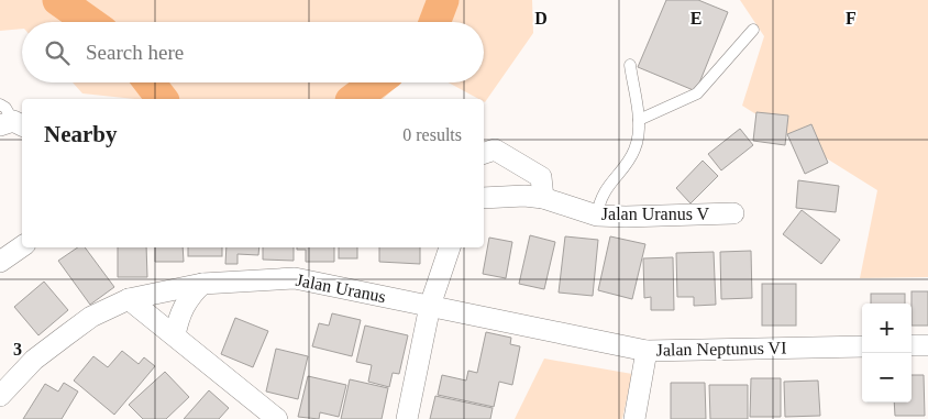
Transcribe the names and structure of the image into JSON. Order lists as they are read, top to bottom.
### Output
{
  "streets": {
    "street": ["Jalan Uranus V", "Jalan Uranus", "Jalan Neptunus VI"]
  },
  "crossings": [
    ["Jalan Uranus", "Jalan Neptunus VI"]
  ],
  "page": {
    "search": "Search here",
    "heading": ["Nearby", "0 results"],
    "map_buttons": ["+", "−"]
  },
  "grid": {
    "columns": ["D", "E", "F"],
    "rows": ["3"]
  }
}
